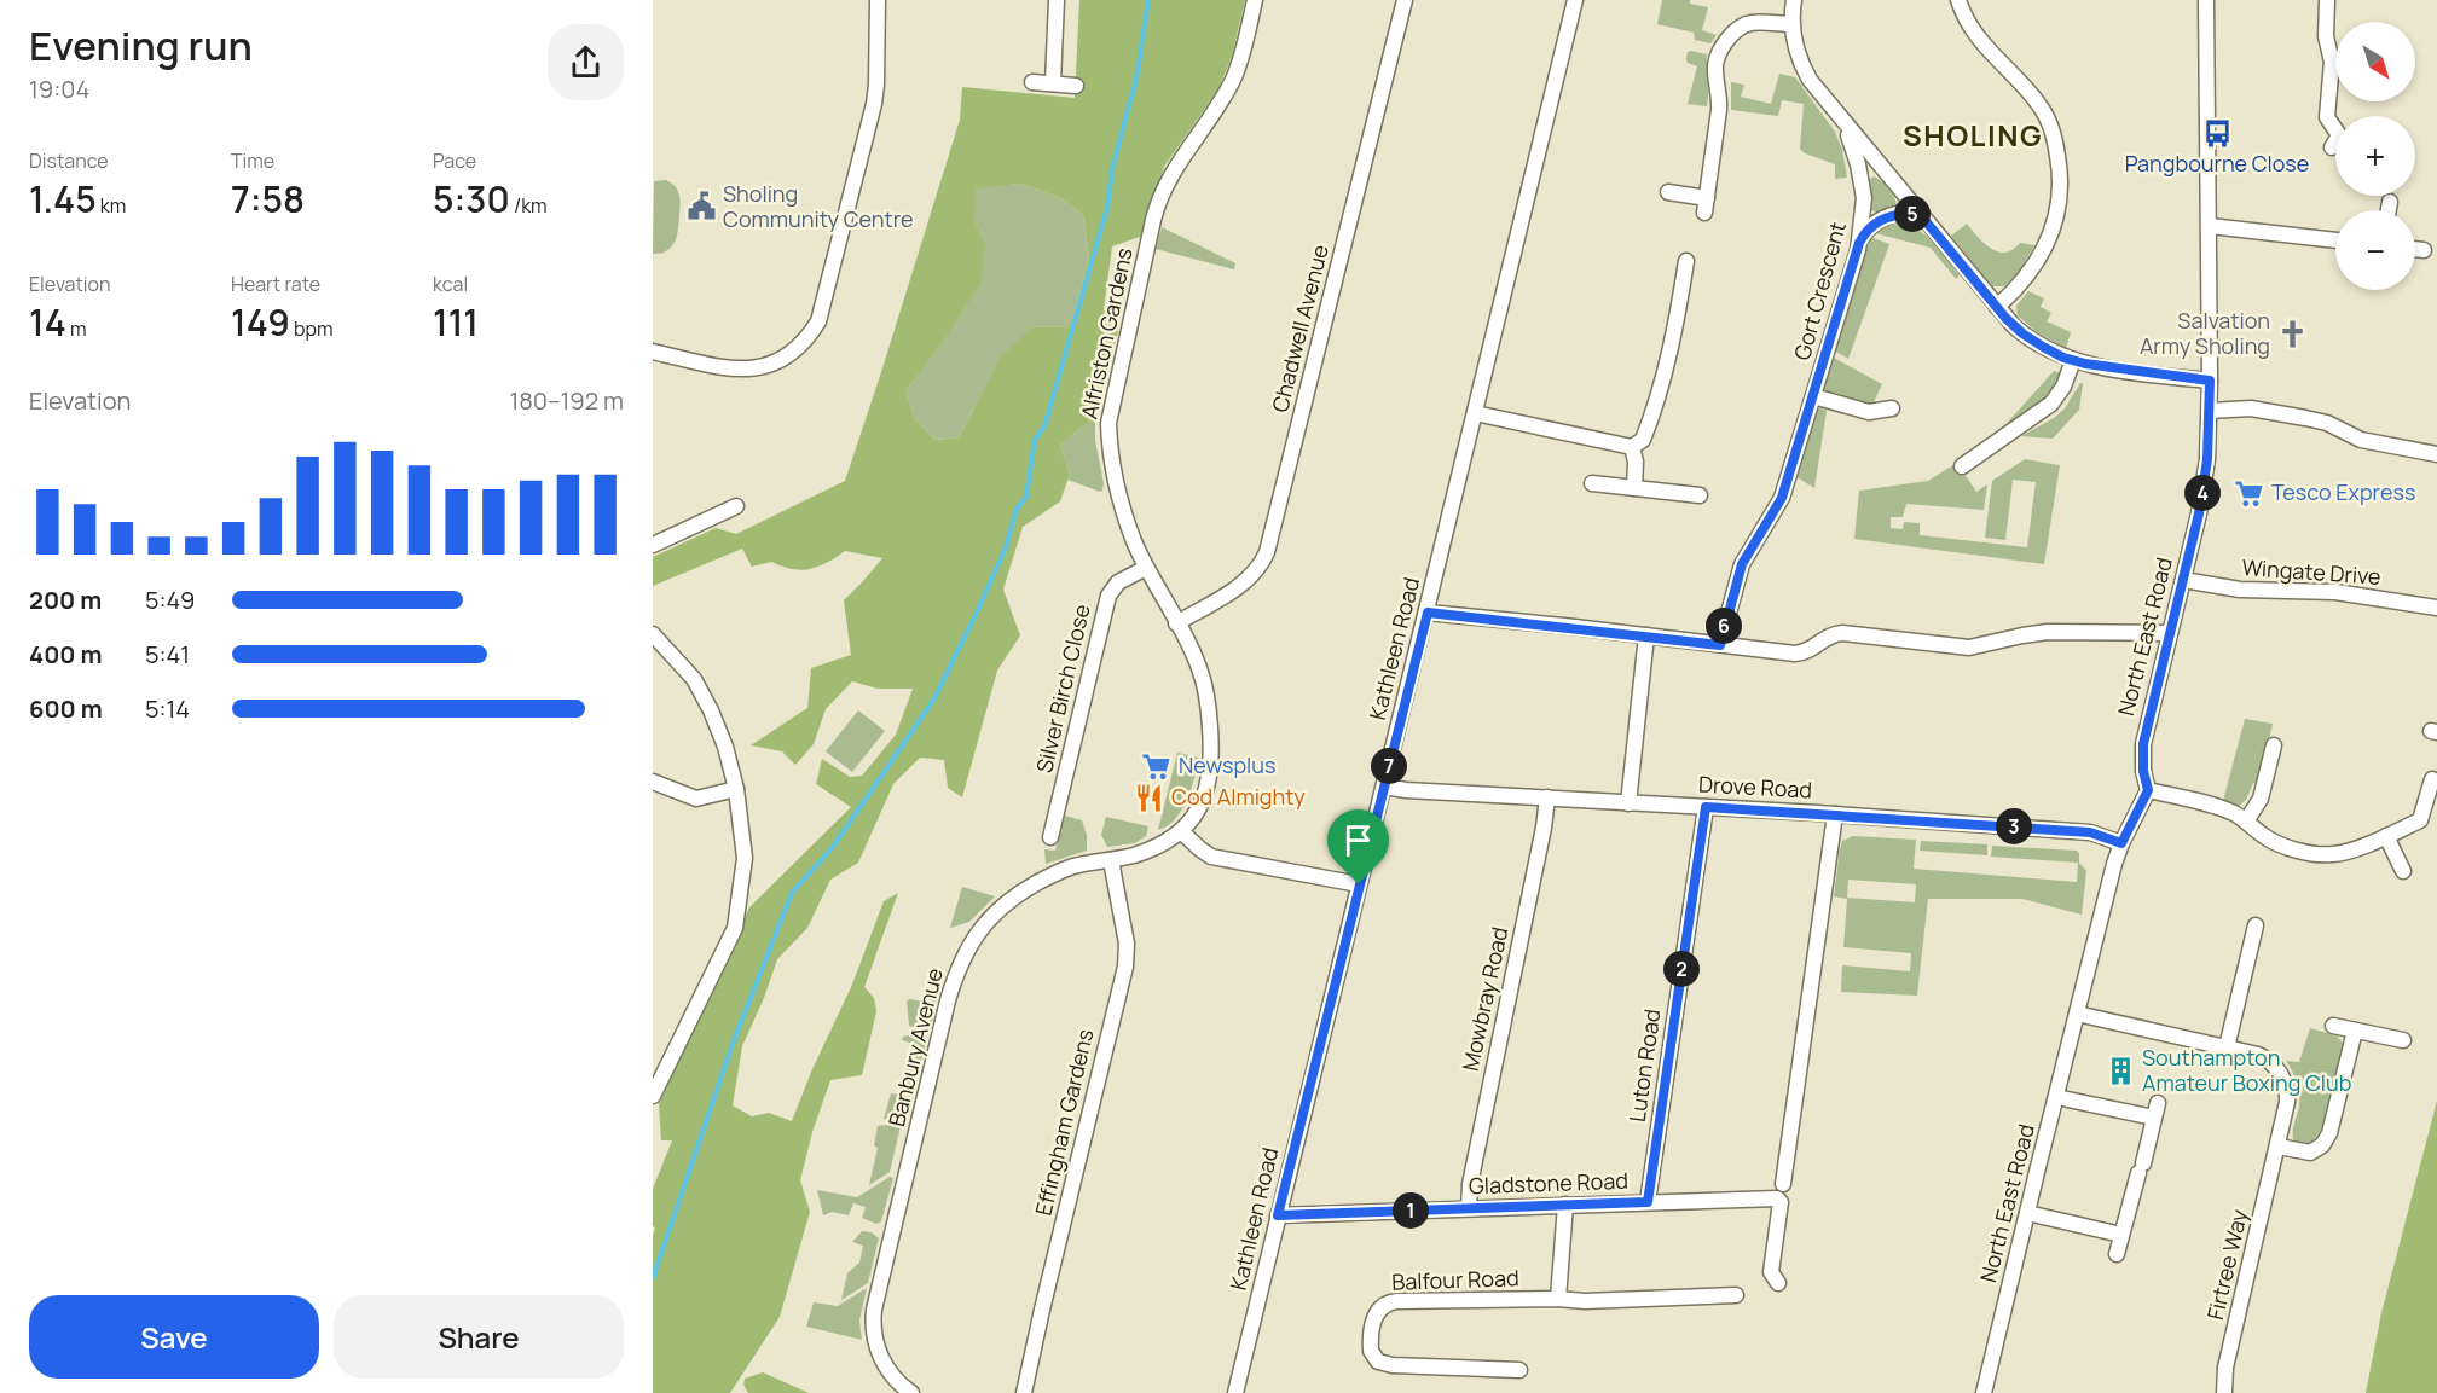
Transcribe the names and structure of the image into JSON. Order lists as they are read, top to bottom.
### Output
{
  "streets": {
    "street": [
      "Gort Crescent",
      "Chadwell Avenue",
      "Alfriston Gardens",
      "Wingate Drive",
      "North East Road",
      "Kathleen Road",
      "Silver Birch Close",
      "Drove Road",
      "Mowbray Road",
      "Banbury Avenue",
      "Luton Road",
      "Effingham Gardens",
      "Gladstone Road",
      "Firtree Way",
      "Balfour Road"
    ]
  },
  "crossings": [
    ["Chadwell Avenue", "Alfriston Gardens"],
    ["Alfriston Gardens", "Silver Birch Close"],
    ["Alfriston Gardens", "Banbury Avenue"],
    ["Wingate Drive", "North East Road"],
    ["North East Road", "Drove Road"],
    ["North East Road", "Firtree Way"],
    ["Kathleen Road", "Drove Road"],
    ["Kathleen Road", "Gladstone Road"],
    ["Drove Road", "Mowbray Road"],
    ["Drove Road", "Luton Road"],
    ["Mowbray Road", "Gladstone Road"],
    ["Banbury Avenue", "Effingham Gardens"],
    ["Luton Road", "Gladstone Road"]
  ],
  "districts": ["SHOLING"],
  "places": {
    "bus stop": ["Pangbourne Close"],
    "public building": ["Sholing Community Centre"],
    "church": ["Salvation Army Sholing"],
    "supermarket": ["Tesco Express", "Newsplus"],
    "restaurant": ["Cod Almighty"],
    "building": ["Southampton Amateur Boxing Club"]
  },
  "north": "bottom right",
  "page": {
    "heading": ["Evening run", "19:04"],
    "map_buttons": ["+", "−"],
    "stats": [
      ["Distance", "1.45 km"],
      ["Time", "7:58"],
      ["Pace", "5:30 /km"],
      ["Elevation", "14 m"],
      ["Heart rate", "149 bpm"],
      ["kcal", "111"]
    ],
    "pins": [
      "5",
      "4",
      "6",
      "7",
      "3",
      "2",
      "1"
    ],
    "chart": ["Elevation", "180–192 m"],
    "list": [
      {
        "name": "200 m",
        "note": "5:49"
      },
      {
        "name": "400 m",
        "note": "5:41"
      },
      {
        "name": "600 m",
        "note": "5:14"
      }
    ],
    "buttons": ["Save", "Share"]
  }
}
